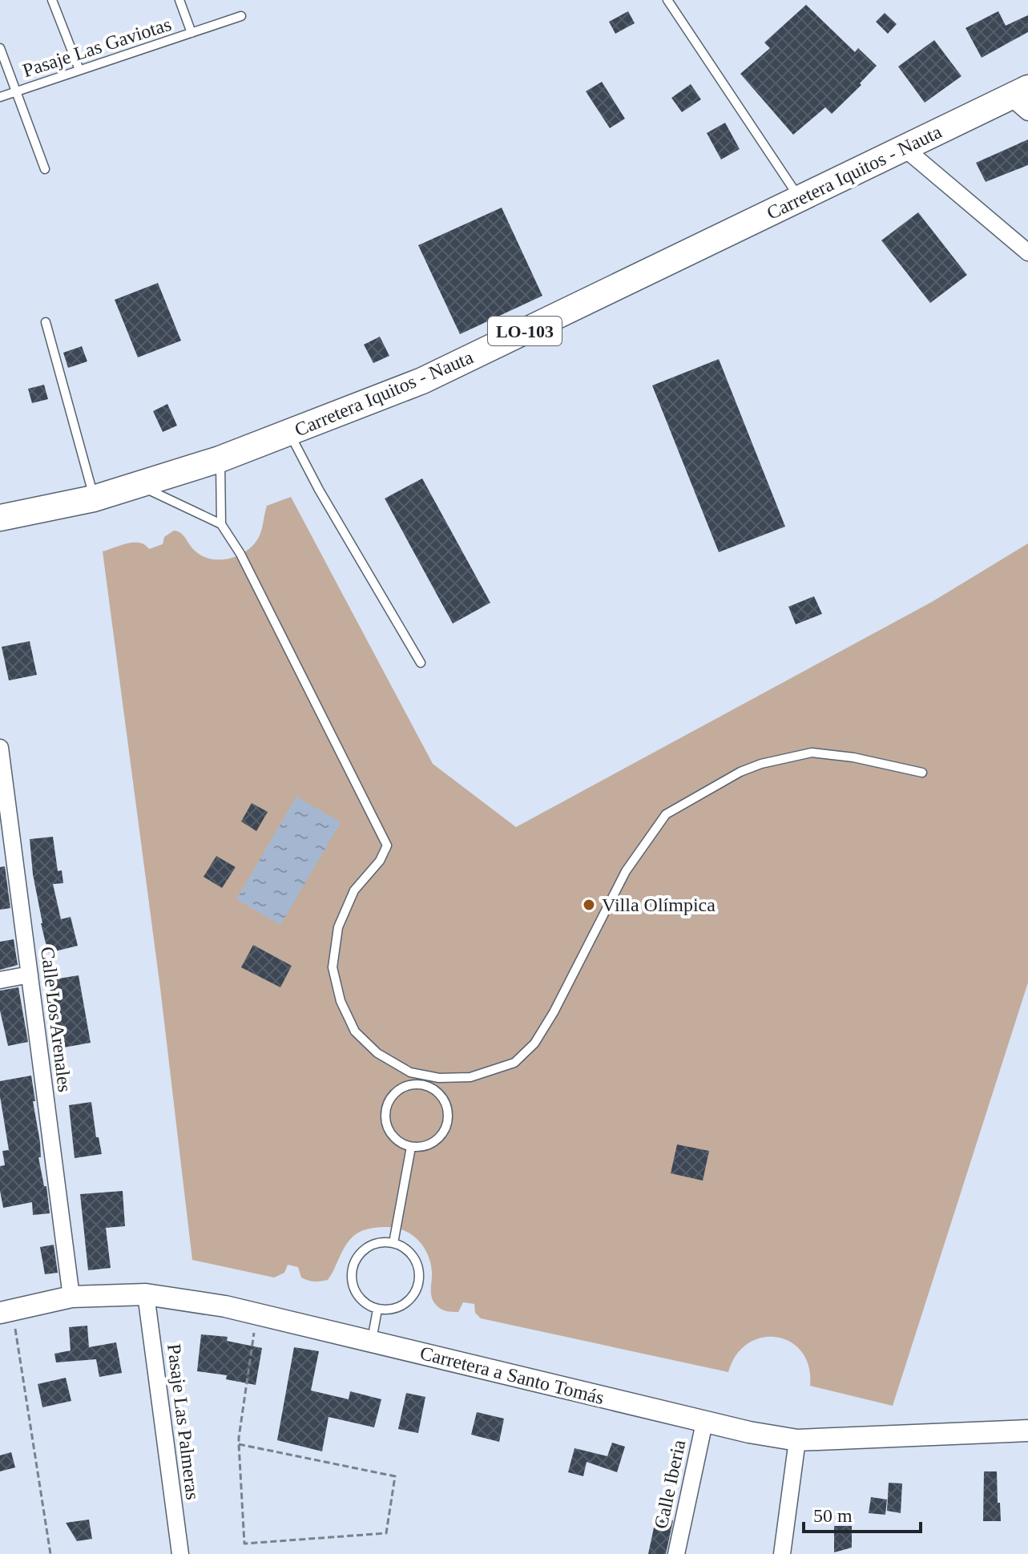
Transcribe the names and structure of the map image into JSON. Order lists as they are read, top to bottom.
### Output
{
  "streets": {
    "main road": ["Carretera Iquitos - Nauta", "LO-103"],
    "street": [
      "Calle Los Arenales",
      "Carretera a Santo Tomás",
      "Pasaje Las Palmeras",
      "Calle Iberia"
    ],
    "lane": ["Pasaje Las Gaviotas"]
  },
  "crossings": [
    ["Calle Los Arenales", "Carretera a Santo Tomás"],
    ["Carretera a Santo Tomás", "Pasaje Las Palmeras"],
    ["Carretera a Santo Tomás", "Calle Iberia"]
  ],
  "places": ["Villa Olímpica"],
  "scale_bar": "50 m"
}
